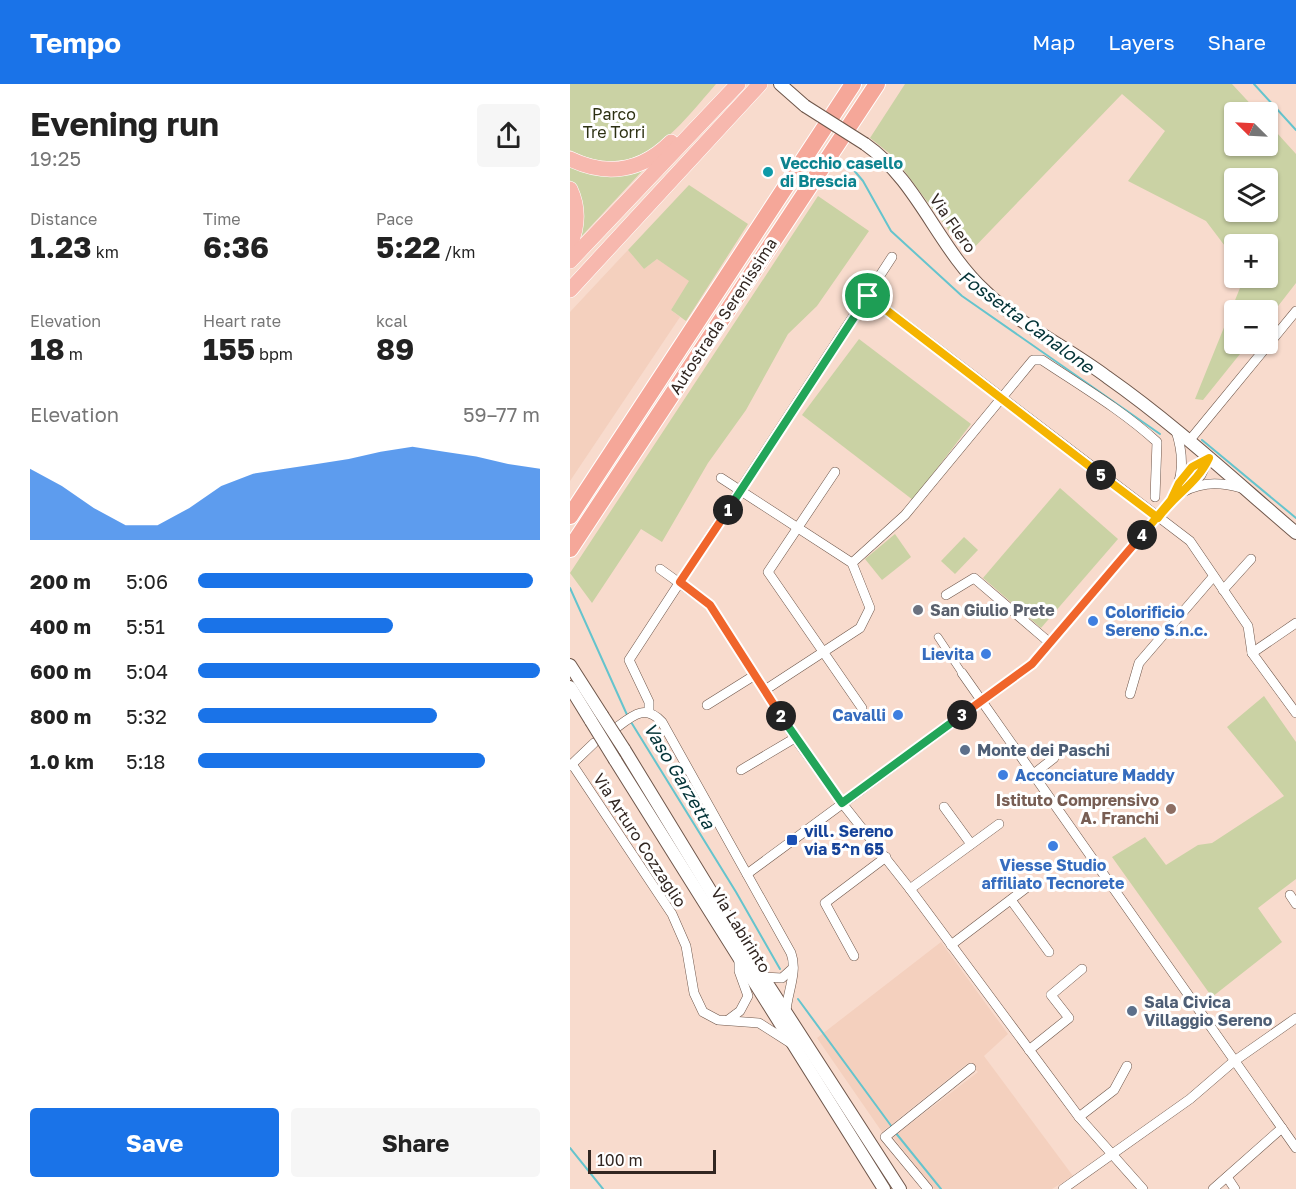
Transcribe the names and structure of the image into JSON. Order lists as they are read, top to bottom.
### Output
{
  "streets": {
    "highway": ["Autostrada Serenissima"],
    "street": ["Via Flero", "Via Arturo Cozzaglio", "Via Labirinto"]
  },
  "crossings": [
    ["Via Arturo Cozzaglio", "Via Labirinto"]
  ],
  "water": ["Fossetta Canalone", "Vaso Garzetta"],
  "parks": ["Parco Tre Torri"],
  "places": {
    "other": [
      "Vecchio casello di Brescia",
      "San Giulio Prete",
      "Colorificio Sereno S.n.c.",
      "Lievita",
      "Cavalli",
      "Monte dei Paschi",
      "Acconciature Maddy",
      "Istituto Comprensivo A. Franchi",
      "Viesse Studio affiliato Tecnorete",
      "Sala Civica Villaggio Sereno"
    ],
    "transit": ["vill. Sereno via 5^n 65"]
  },
  "scale_bar": "100 m",
  "north": "top left",
  "page": {
    "header": "Tempo",
    "nav": ["Map", "Layers", "Share"],
    "heading": ["Evening run", "19:25"],
    "map_buttons": ["+", "−"],
    "stats": [
      ["Distance", "1.23 km"],
      ["Time", "6:36"],
      ["Pace", "5:22 /km"],
      ["Elevation", "18 m"],
      ["Heart rate", "155 bpm"],
      ["kcal", "89"]
    ],
    "chart": ["Elevation", "59–77 m"],
    "pins": [
      "5",
      "1",
      "4",
      "3",
      "2"
    ],
    "list": [
      {
        "name": "200 m",
        "note": "5:06"
      },
      {
        "name": "400 m",
        "note": "5:51"
      },
      {
        "name": "600 m",
        "note": "5:04"
      },
      {
        "name": "800 m",
        "note": "5:32"
      },
      {
        "name": "1.0 km",
        "note": "5:18"
      }
    ],
    "buttons": ["Save", "Share"],
    "scale": "100 m"
  }
}
